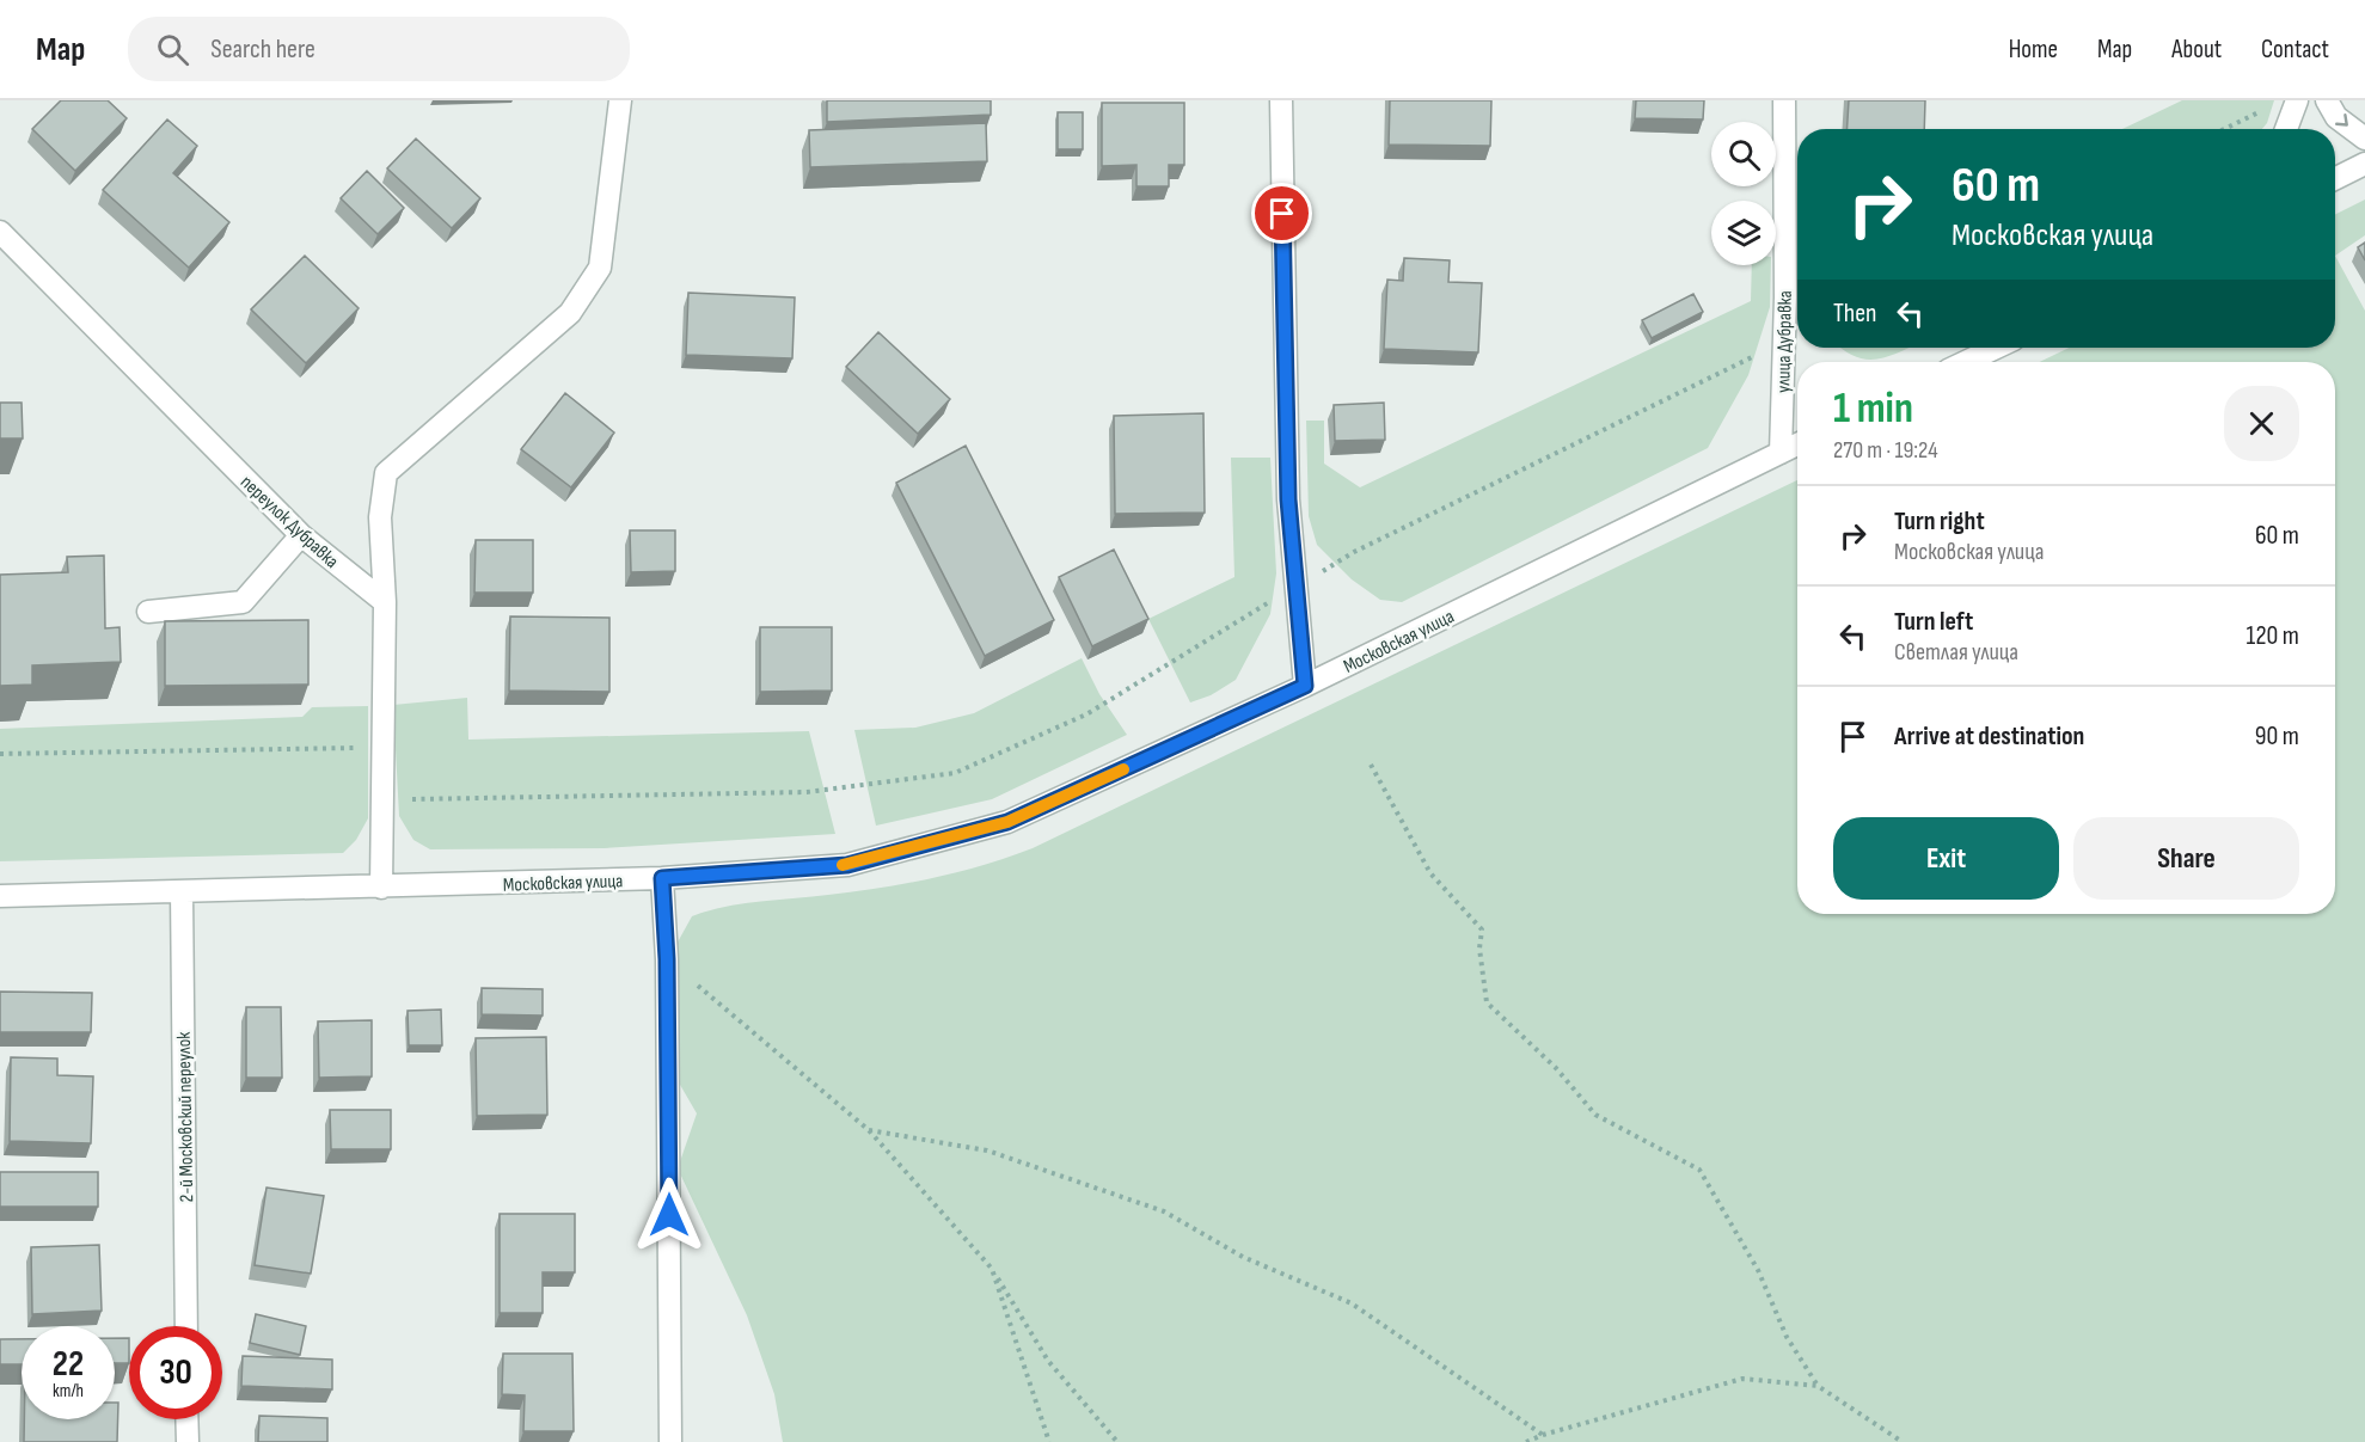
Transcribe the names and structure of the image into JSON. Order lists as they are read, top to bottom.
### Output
{
  "streets": {
    "street": [
      "улица Дубравка",
      "переулок Дубравка",
      "Московская улица",
      "2-й Московский переулок"
    ]
  },
  "crossings": [
    ["улица Дубравка", "Московская улица"],
    ["Московская улица", "2-й Московский переулок"]
  ],
  "page": {
    "header": "Map",
    "search": "Search here",
    "nav": [
      "Home",
      "Map",
      "About",
      "Contact"
    ],
    "turn": ["60 m", "Московская улица"],
    "then": "Then",
    "heading": ["1 min", "270 m · 19:24"],
    "list": [
      {
        "name": "Turn right",
        "note": "Московская улица",
        "value": "60 m"
      },
      {
        "name": "Turn left",
        "note": "Светлая улица",
        "value": "120 m"
      },
      {
        "name": "Arrive at destination",
        "value": "90 m"
      }
    ],
    "buttons": ["Exit", "Share"],
    "speed": "22 km/h",
    "limit": "30"
  }
}
